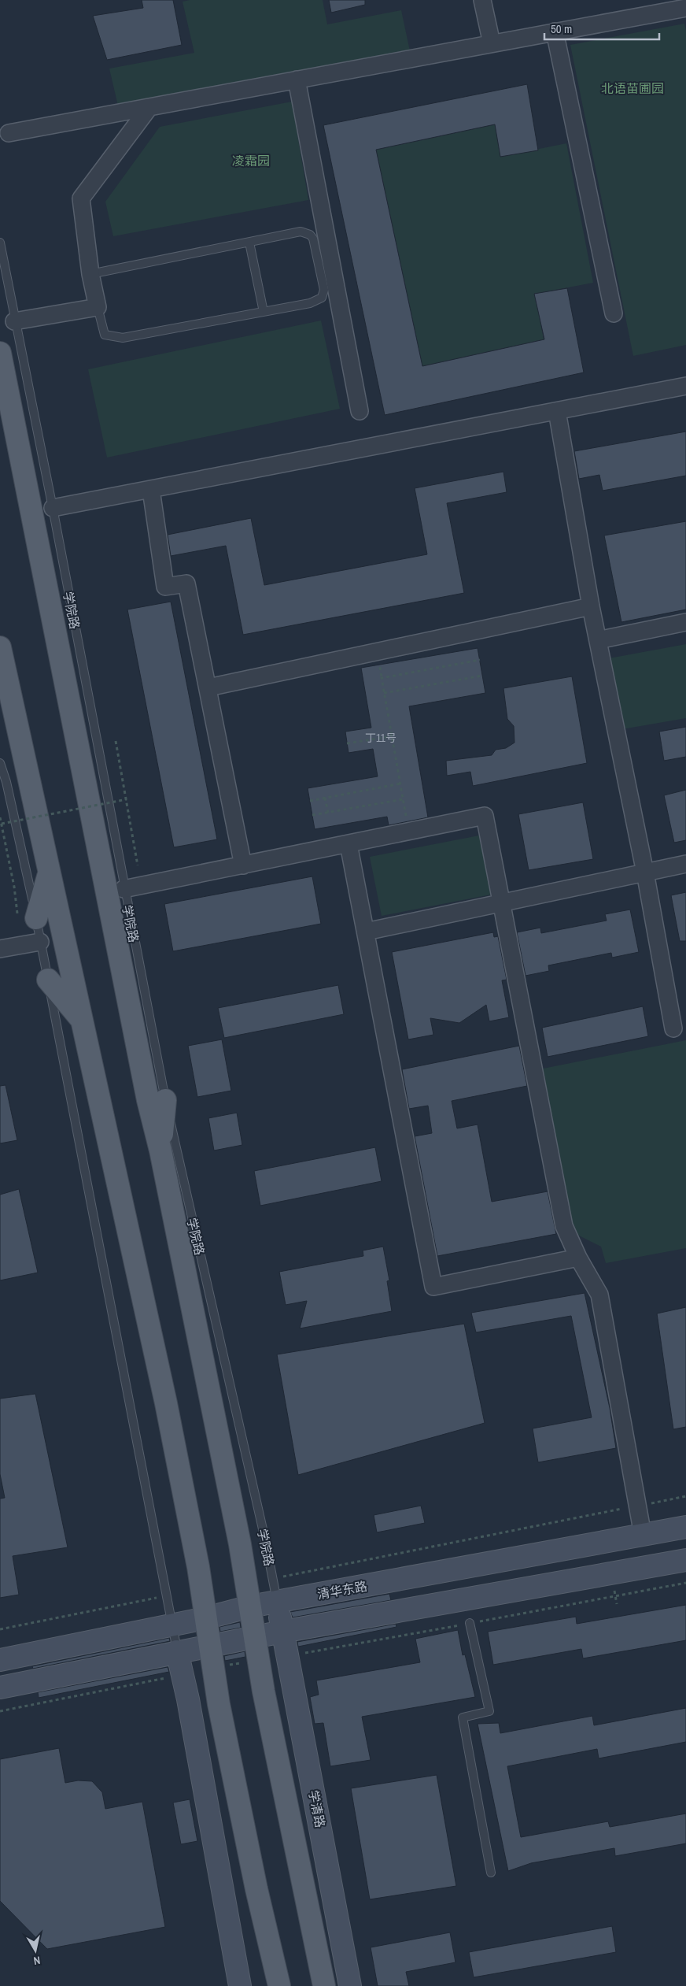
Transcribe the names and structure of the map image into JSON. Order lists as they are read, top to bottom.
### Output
{
  "streets": {
    "main road": ["学院路", "清华东路", "学清路"]
  },
  "crossings": [
    ["学院路", "清华东路"],
    ["学院路", "学清路"],
    ["清华东路", "学清路"]
  ],
  "parks": ["北语苗圃园", "凌霜园"],
  "house_numbers": ["丁11号"],
  "scale_bar": "50 m",
  "north": "bottom"
}
